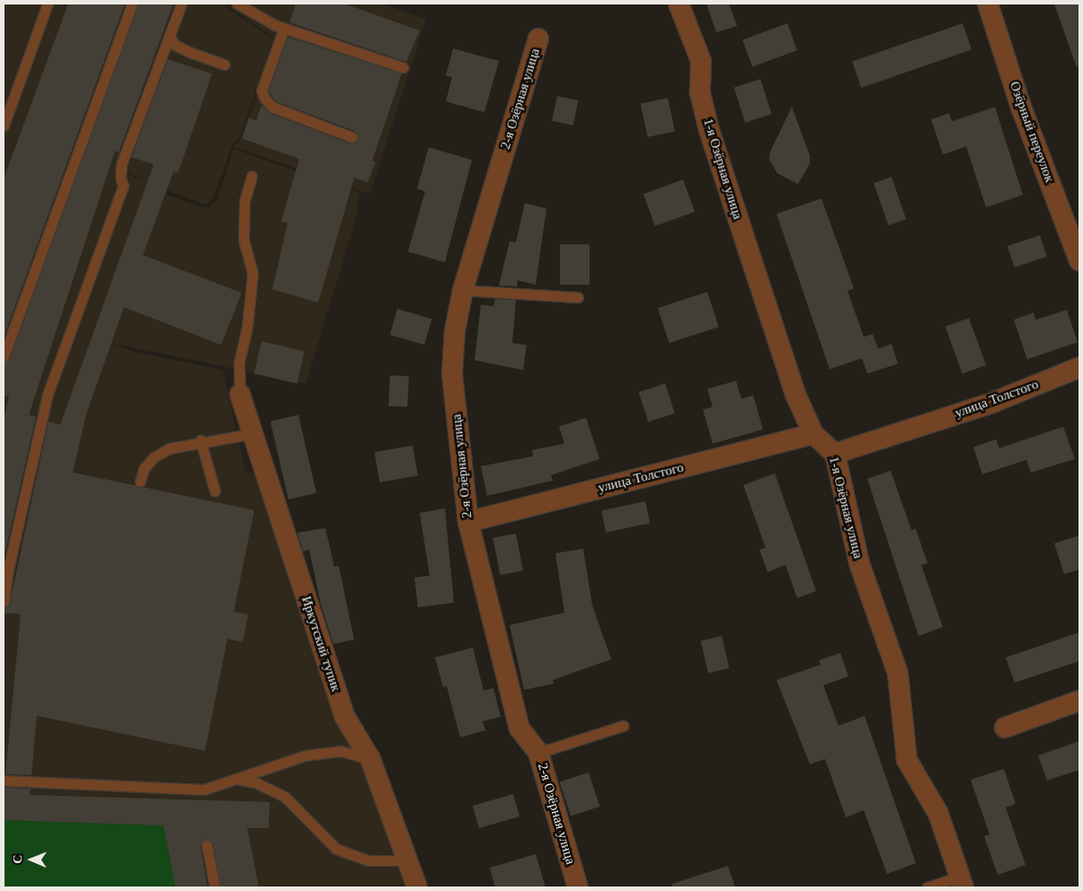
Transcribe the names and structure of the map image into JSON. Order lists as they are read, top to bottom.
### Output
{
  "streets": {
    "street": [
      "2-я Озёрная улица",
      "Озёрный переулок",
      "1-я Озёрная улица",
      "улица Толстого",
      "Иркутский тупик"
    ]
  },
  "crossings": [
    ["2-я Озёрная улица", "улица Толстого"],
    ["1-я Озёрная улица", "улица Толстого"]
  ],
  "north": "left"
}
